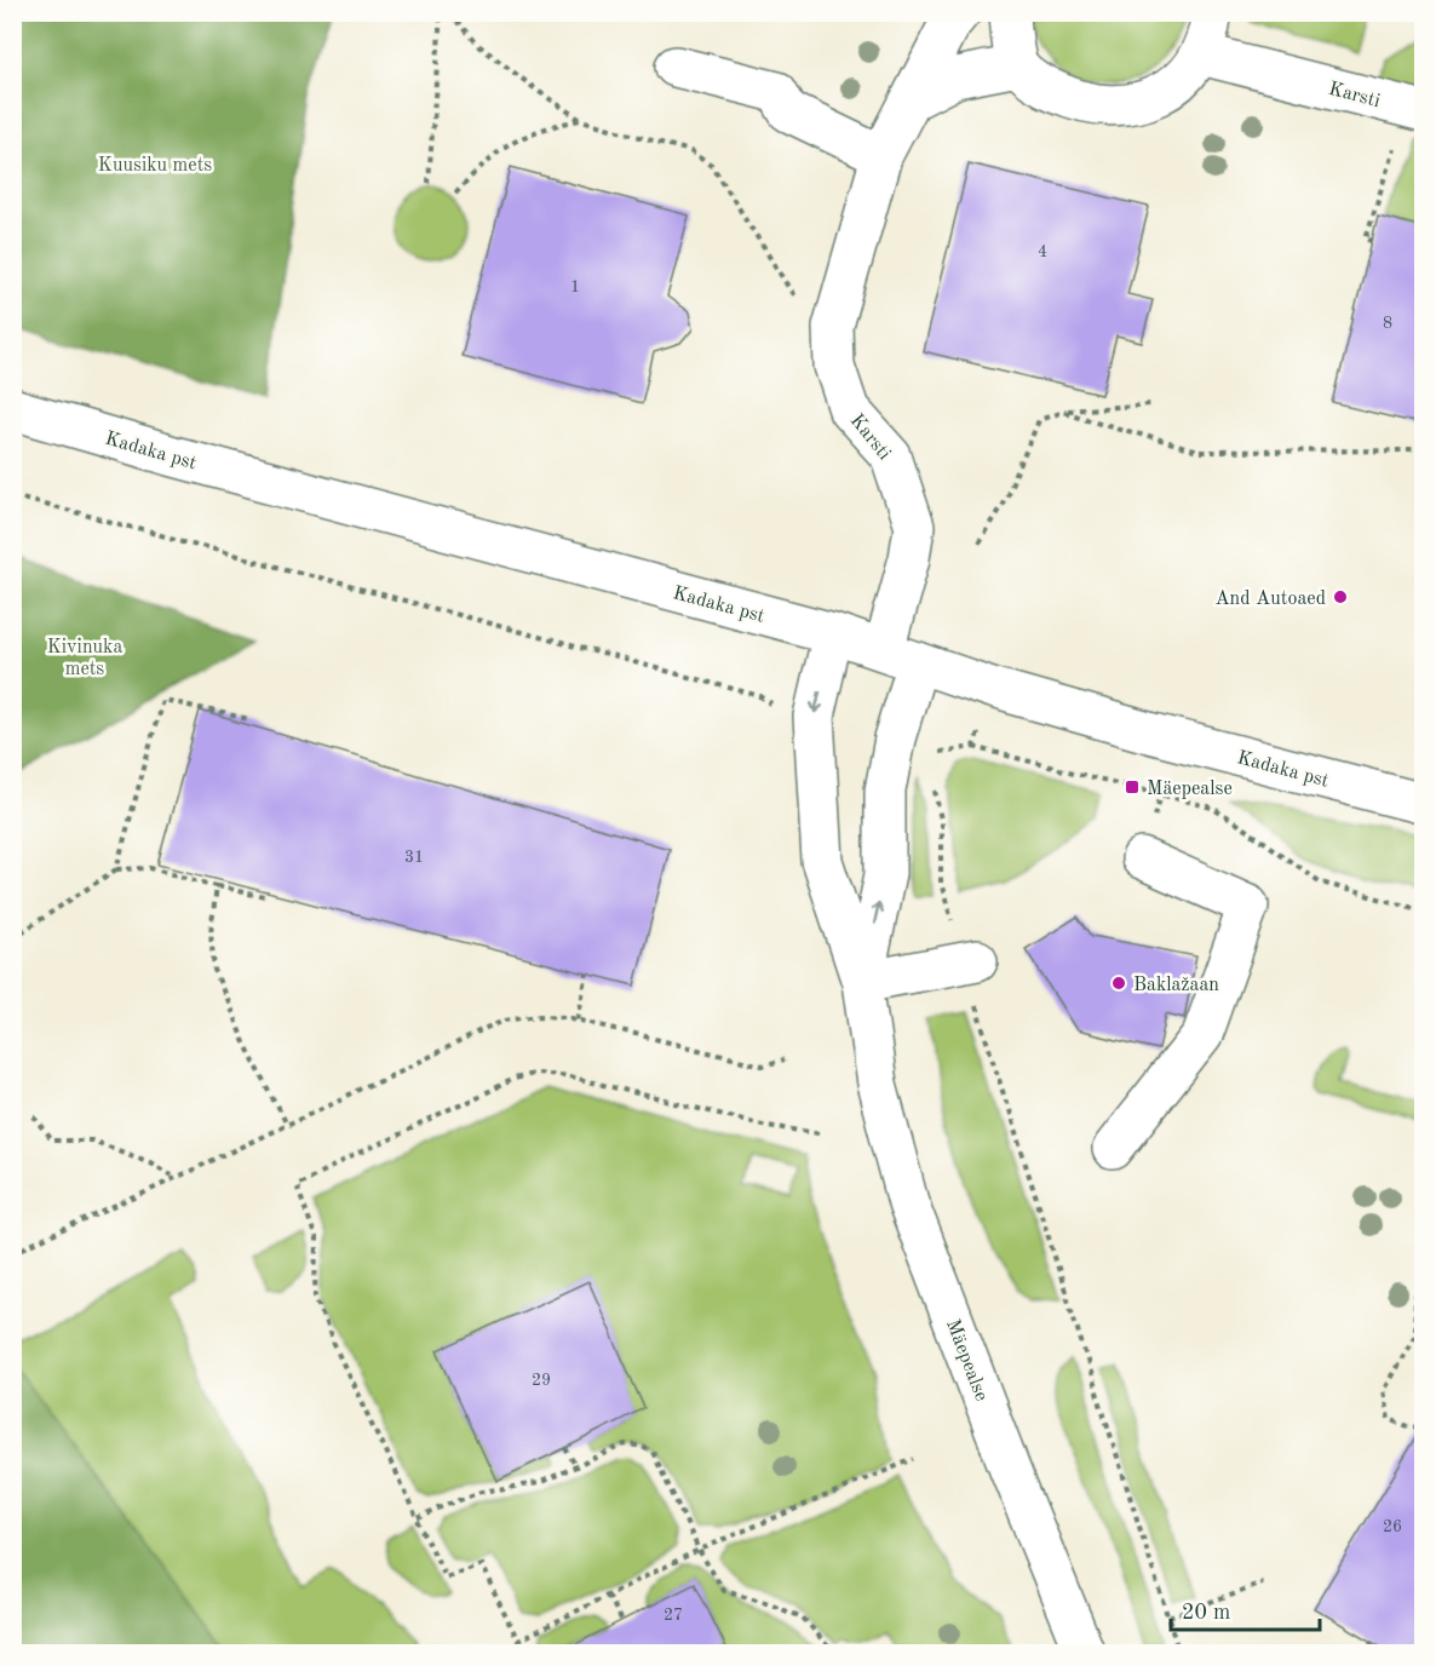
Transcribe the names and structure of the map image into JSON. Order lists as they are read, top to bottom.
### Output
{
  "streets": {
    "street": ["Karsti", "Kadaka pst", "Mäepealse"]
  },
  "crossings": [
    ["Karsti", "Kadaka pst"],
    ["Karsti", "Mäepealse"],
    ["Kadaka pst", "Mäepealse"]
  ],
  "parks": ["Kuusiku mets", "Kivinuka mets"],
  "places": {
    "other": ["And Autoaed", "Baklažaan"],
    "transit": ["Mäepealse"]
  },
  "house_numbers": [
    "4",
    "1",
    "8",
    "31",
    "29",
    "26",
    "27"
  ],
  "scale_bar": "20 m"
}
